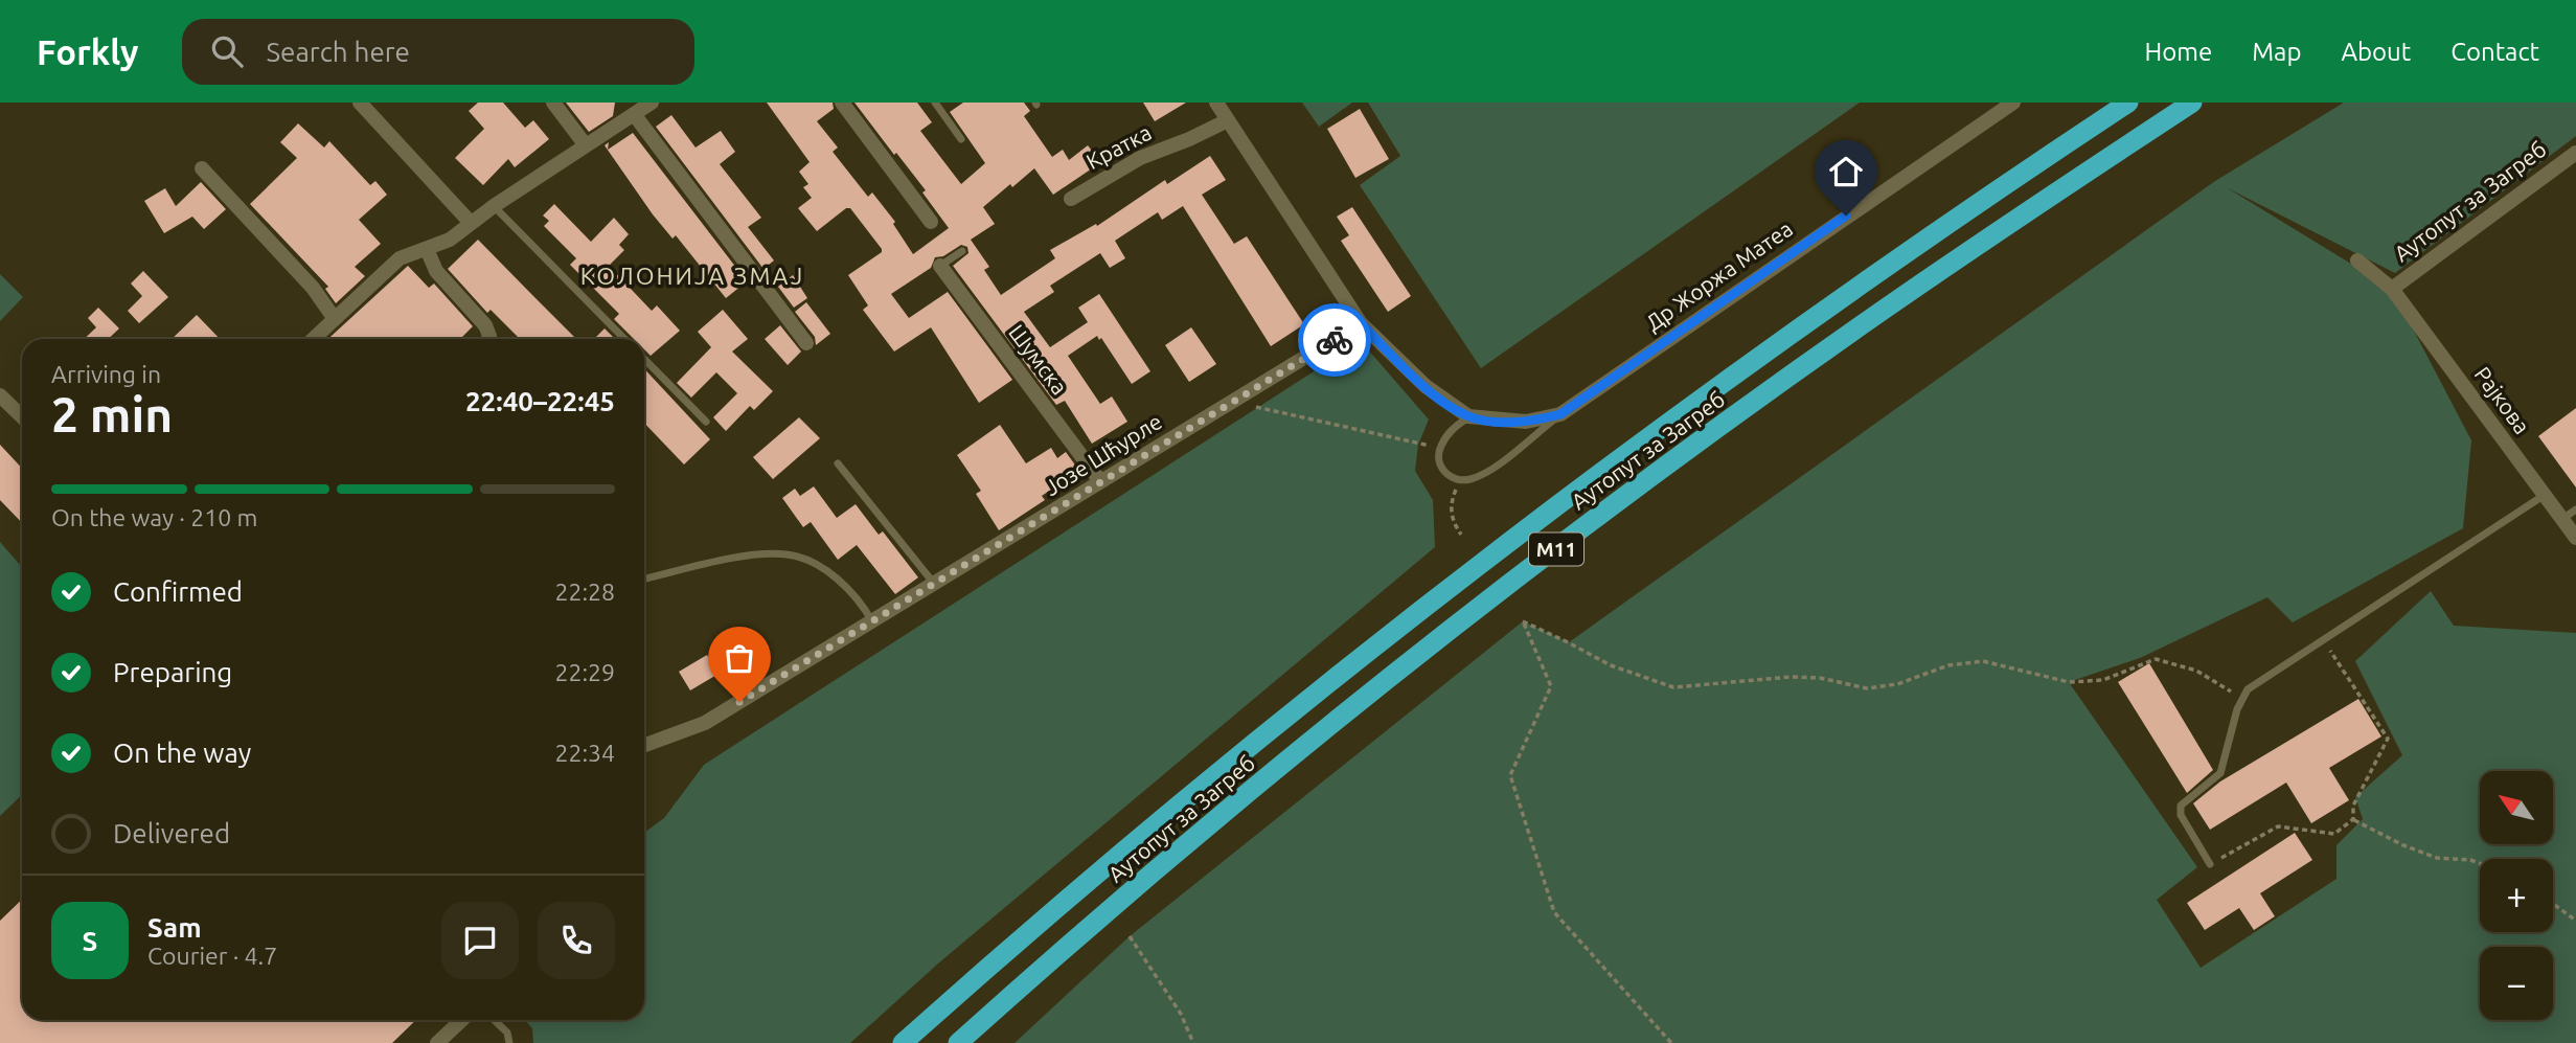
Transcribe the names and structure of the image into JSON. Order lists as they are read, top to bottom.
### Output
{
  "streets": {
    "highway": ["Аутопут за Загреб", "M11"],
    "street": [
      "Кратка",
      "Др Жоржа Матеа",
      "Шумска",
      "Рајкова",
      "Јозе Шћурле"
    ]
  },
  "crossings": [
    ["Аутопут за Загреб", "Рајкова"],
    ["Шумска", "Јозе Шћурле"]
  ],
  "districts": ["КОЛОНИЈА ЗМАЈ"],
  "north": "top left",
  "page": {
    "header": "Forkly",
    "search": "Search here",
    "nav": [
      "Home",
      "Map",
      "About",
      "Contact"
    ],
    "heading": ["2 min", "Arriving in", "22:40–22:45"],
    "panel": ["Sam", "Courier · 4.7"],
    "bar": "On the way · 210 m",
    "list": [
      ["Confirmed", "22:28"],
      ["Preparing", "22:29"],
      ["On the way", "22:34"],
      "Delivered"
    ],
    "map_buttons": ["+", "−"],
    "round": "S"
  }
}
